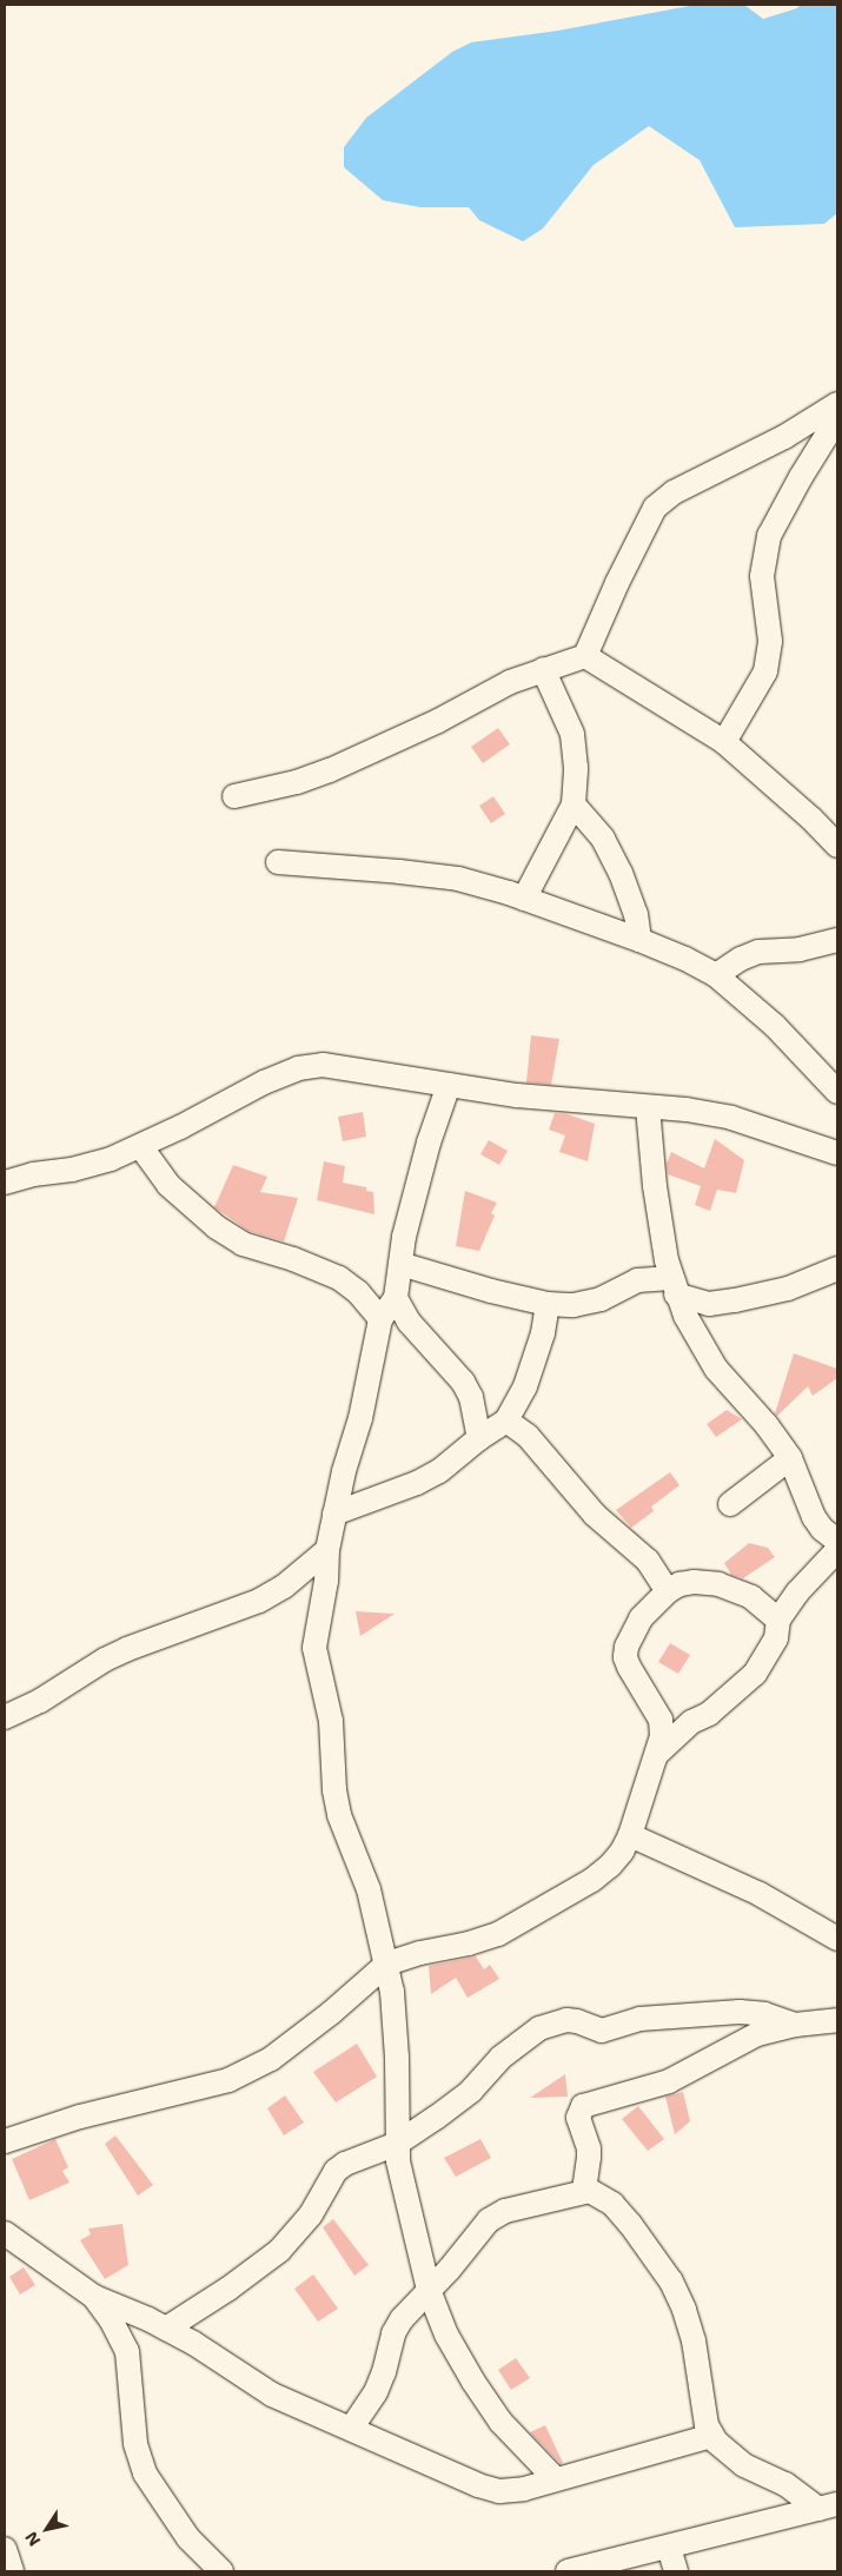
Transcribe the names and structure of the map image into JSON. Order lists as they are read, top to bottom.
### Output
{
  "north": "bottom left"
}
